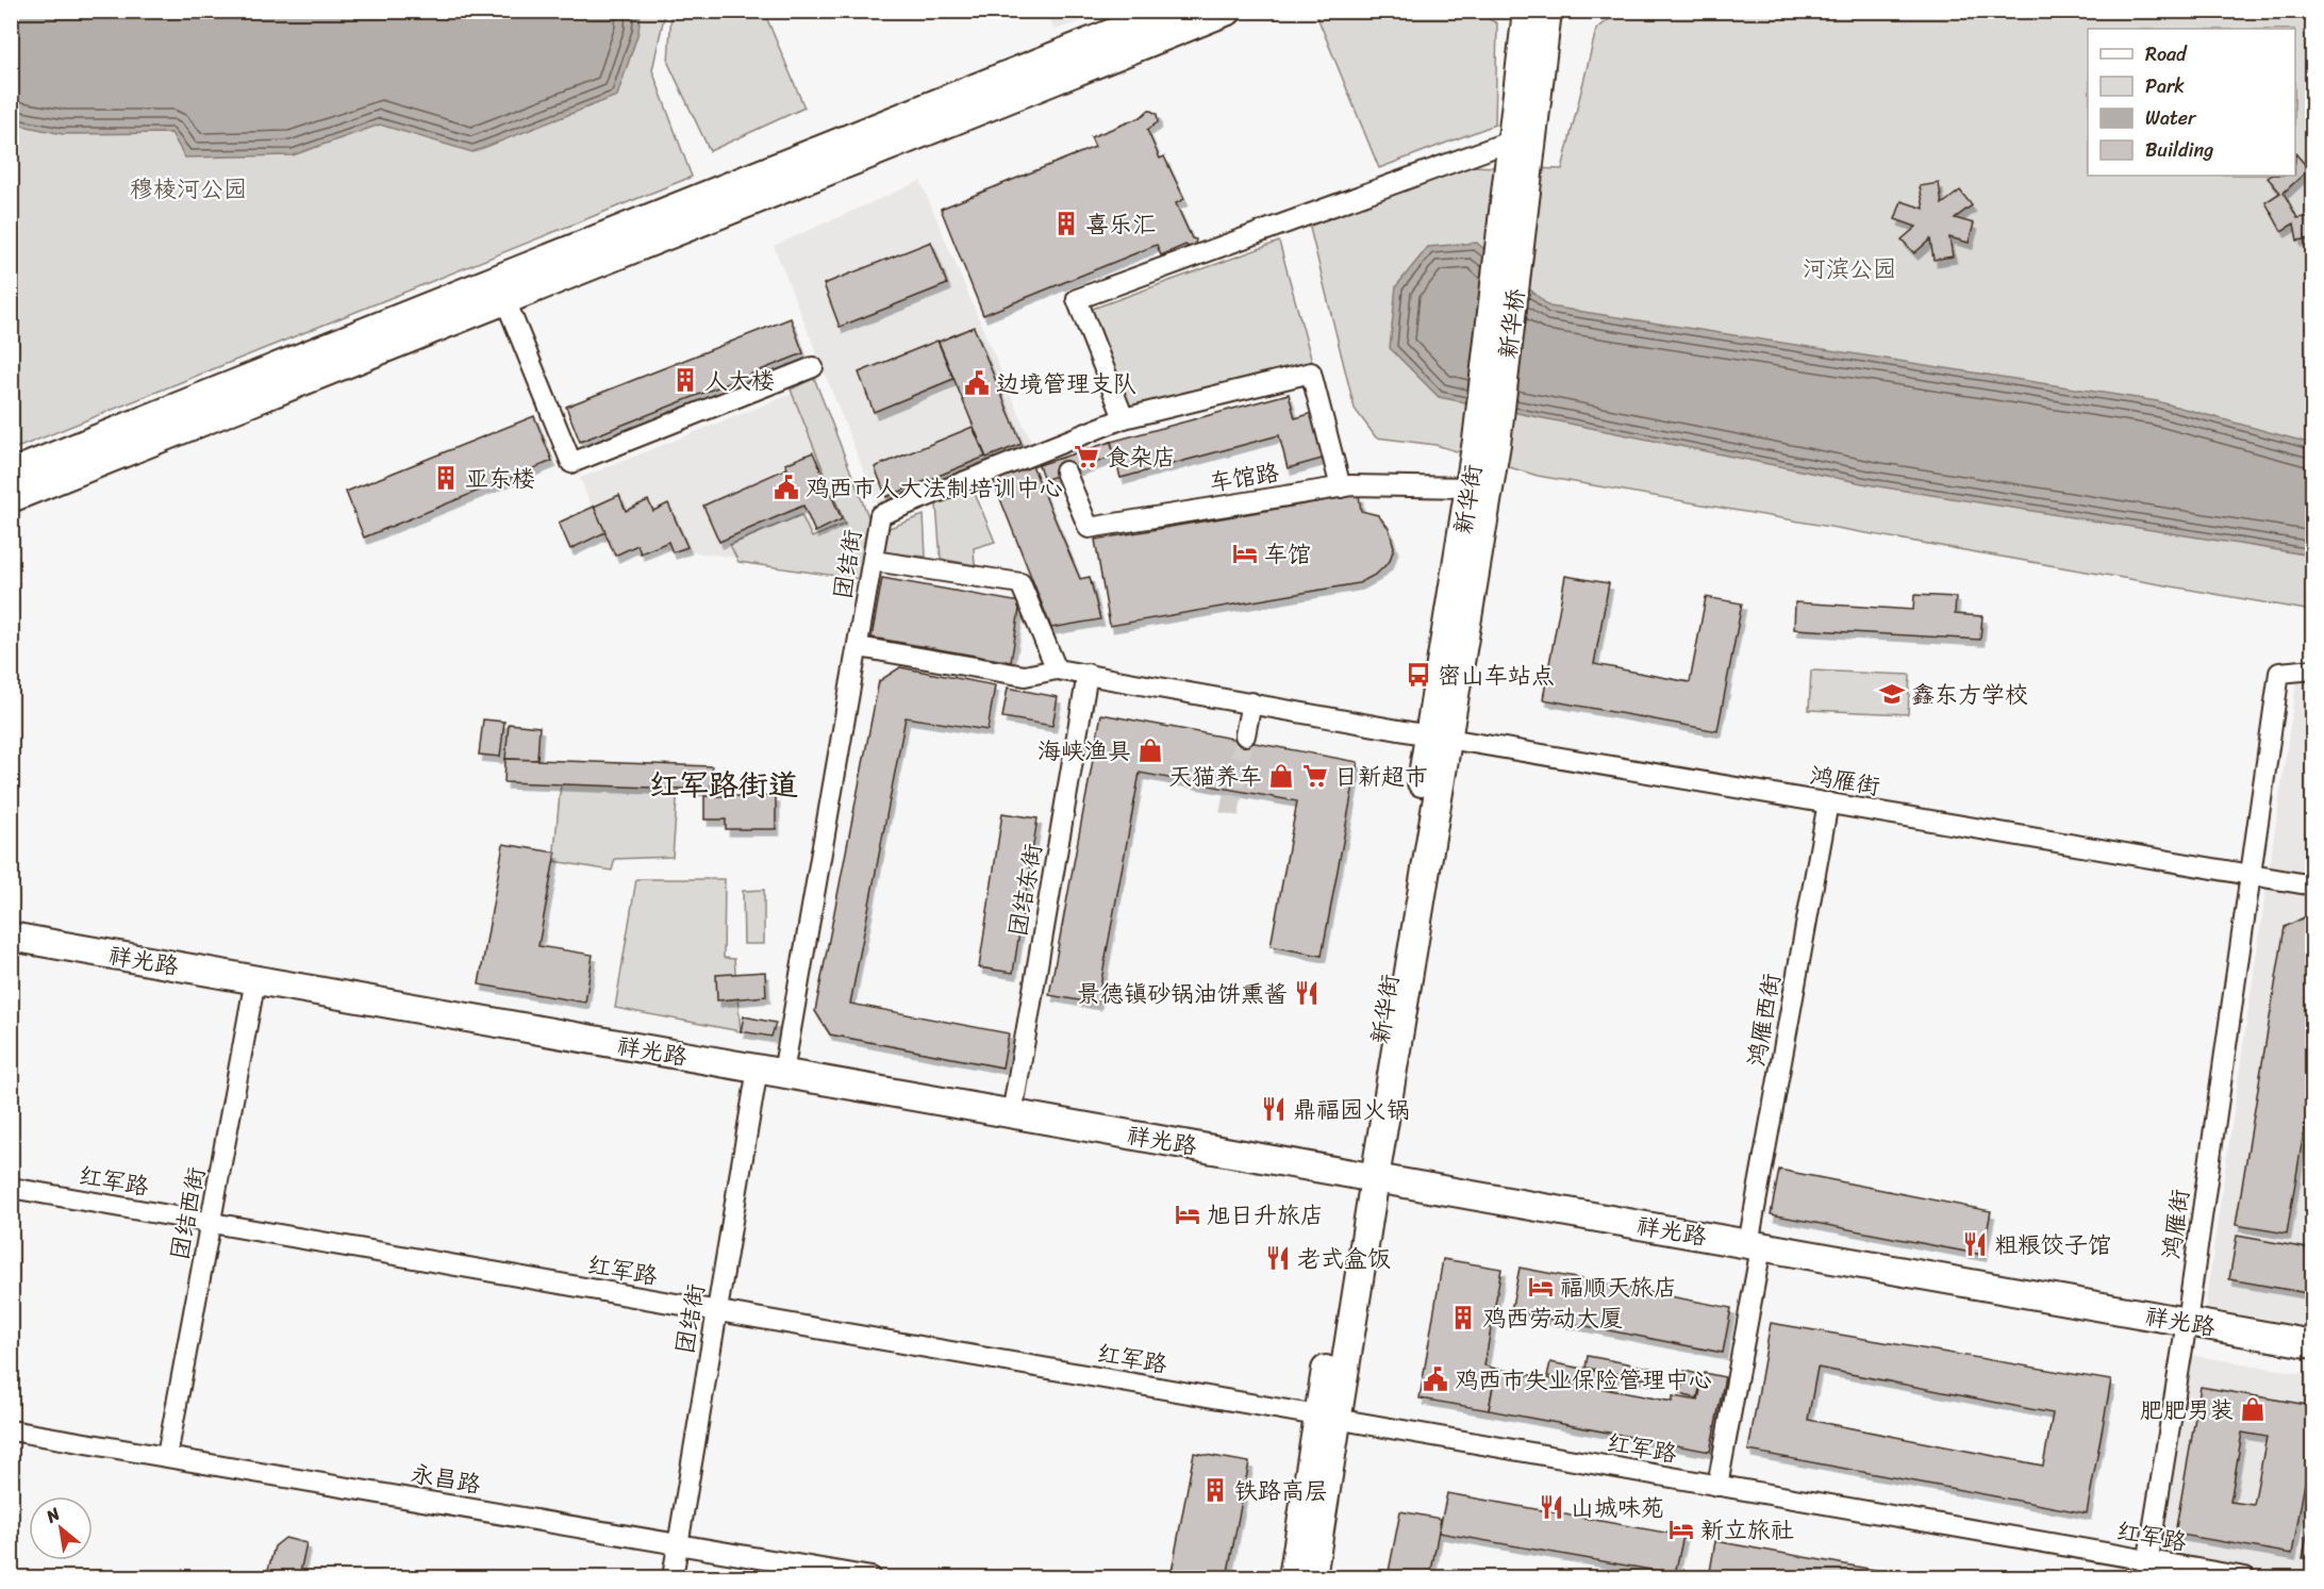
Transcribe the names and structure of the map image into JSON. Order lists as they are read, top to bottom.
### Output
{
  "streets": {
    "street": [
      "新华桥",
      "车馆路",
      "新华街",
      "团结街",
      "鸿雁街",
      "团结东街",
      "祥光路",
      "鸿雁西街",
      "红军路",
      "团结西街",
      "永昌路"
    ]
  },
  "crossings": [
    ["新华桥", "新华街"],
    ["车馆路", "新华街"],
    ["车馆路", "团结街"],
    ["新华街", "鸿雁街"],
    ["新华街", "祥光路"],
    ["新华街", "红军路"],
    ["团结街", "祥光路"],
    ["团结街", "红军路"],
    ["团结街", "永昌路"],
    ["鸿雁街", "团结东街"],
    ["鸿雁街", "祥光路"],
    ["鸿雁街", "鸿雁西街"],
    ["鸿雁街", "红军路"],
    ["团结东街", "祥光路"],
    ["祥光路", "鸿雁西街"],
    ["祥光路", "团结西街"],
    ["鸿雁西街", "红军路"],
    ["红军路", "团结西街"],
    ["团结西街", "永昌路"]
  ],
  "districts": ["红军路街道"],
  "parks": ["穆棱河公园", "河滨公园"],
  "places": {
    "building": [
      "喜乐汇",
      "人大楼",
      "亚东楼",
      "鸡西劳动大厦",
      "铁路高层"
    ],
    "public building": ["边境管理支队", "鸡西市人大法制培训中心", "鸡西市失业保险管理中心"],
    "supermarket": ["食杂店", "日新超市"],
    "hotel": [
      "车馆",
      "旭日升旅店",
      "福顺天旅店",
      "新立旅社"
    ],
    "bus stop": ["密山车站点"],
    "school or university": ["鑫东方学校"],
    "shop": ["海峡渔具", "天猫养车", "肥肥男装"],
    "restaurant": [
      "景德镇砂锅油饼熏酱",
      "鼎福园火锅",
      "粗粮饺子馆",
      "老式盒饭",
      "山城味苑"
    ]
  },
  "legend": [
    "Road",
    "Park",
    "Water",
    "Building"
  ],
  "north": "top left"
}
